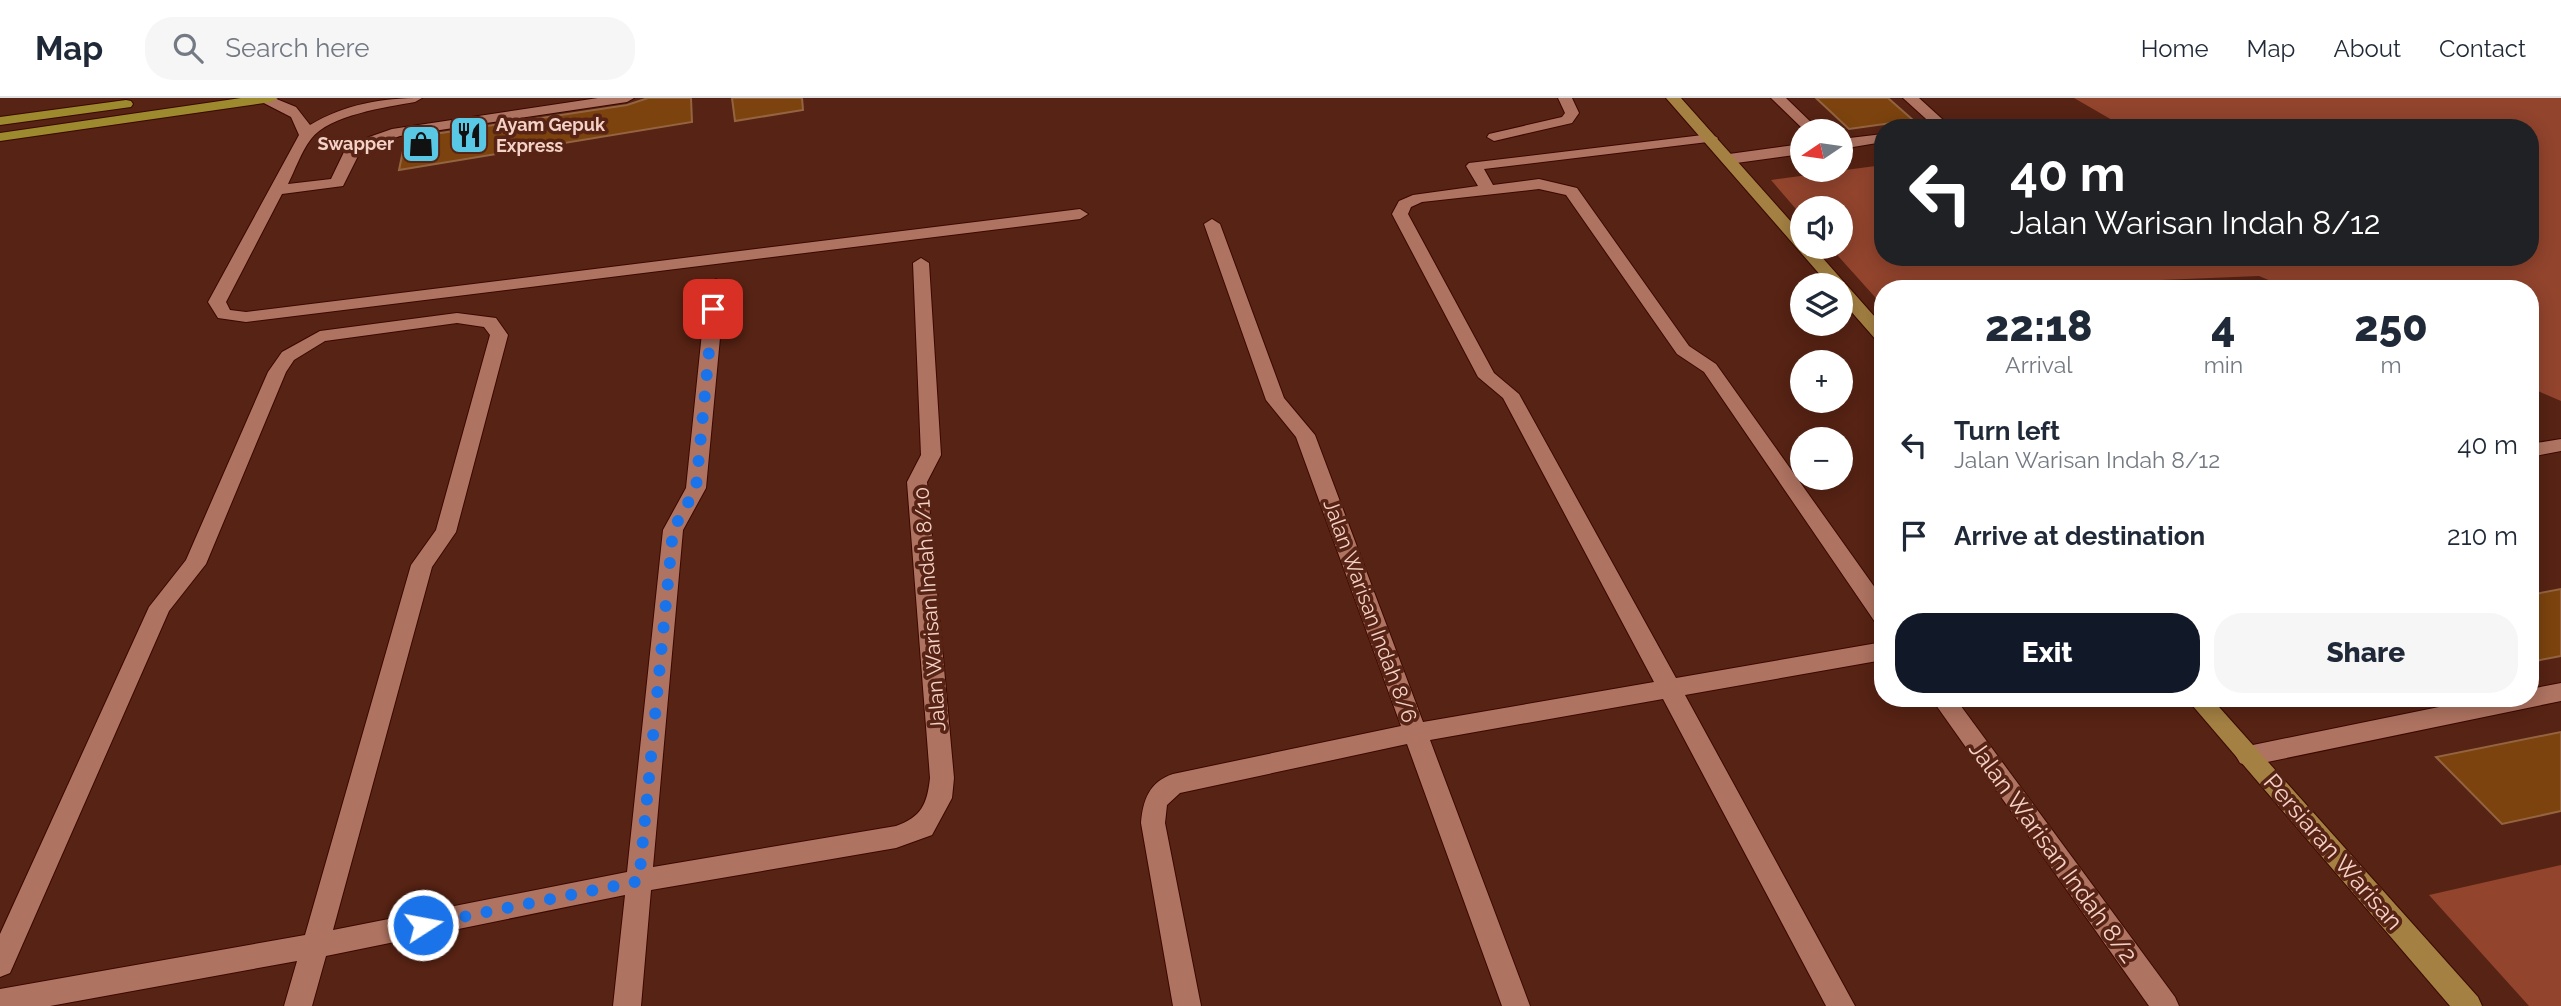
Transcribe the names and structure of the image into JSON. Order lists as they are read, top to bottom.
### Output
{
  "streets": {
    "main road": ["Persiaran Warisan"],
    "street": ["Jalan Warisan Indah 8/10", "Jalan Warisan Indah 8/6", "Jalan Warisan Indah 8/2"]
  },
  "places": {
    "restaurant": ["Ayam Gepuk Express"],
    "shop": ["Swapper"]
  },
  "north": "left",
  "page": {
    "header": "Map",
    "search": "Search here",
    "nav": [
      "Home",
      "Map",
      "About",
      "Contact"
    ],
    "map_buttons": ["+", "−"],
    "turn": ["40 m", "Jalan Warisan Indah 8/12"],
    "eta": [
      "22:18",
      "Arrival",
      "4",
      "min",
      "250",
      "m"
    ],
    "list": [
      {
        "name": "Turn left",
        "note": "Jalan Warisan Indah 8/12",
        "value": "40 m"
      },
      {
        "name": "Arrive at destination",
        "value": "210 m"
      }
    ],
    "buttons": ["Exit", "Share"]
  }
}
